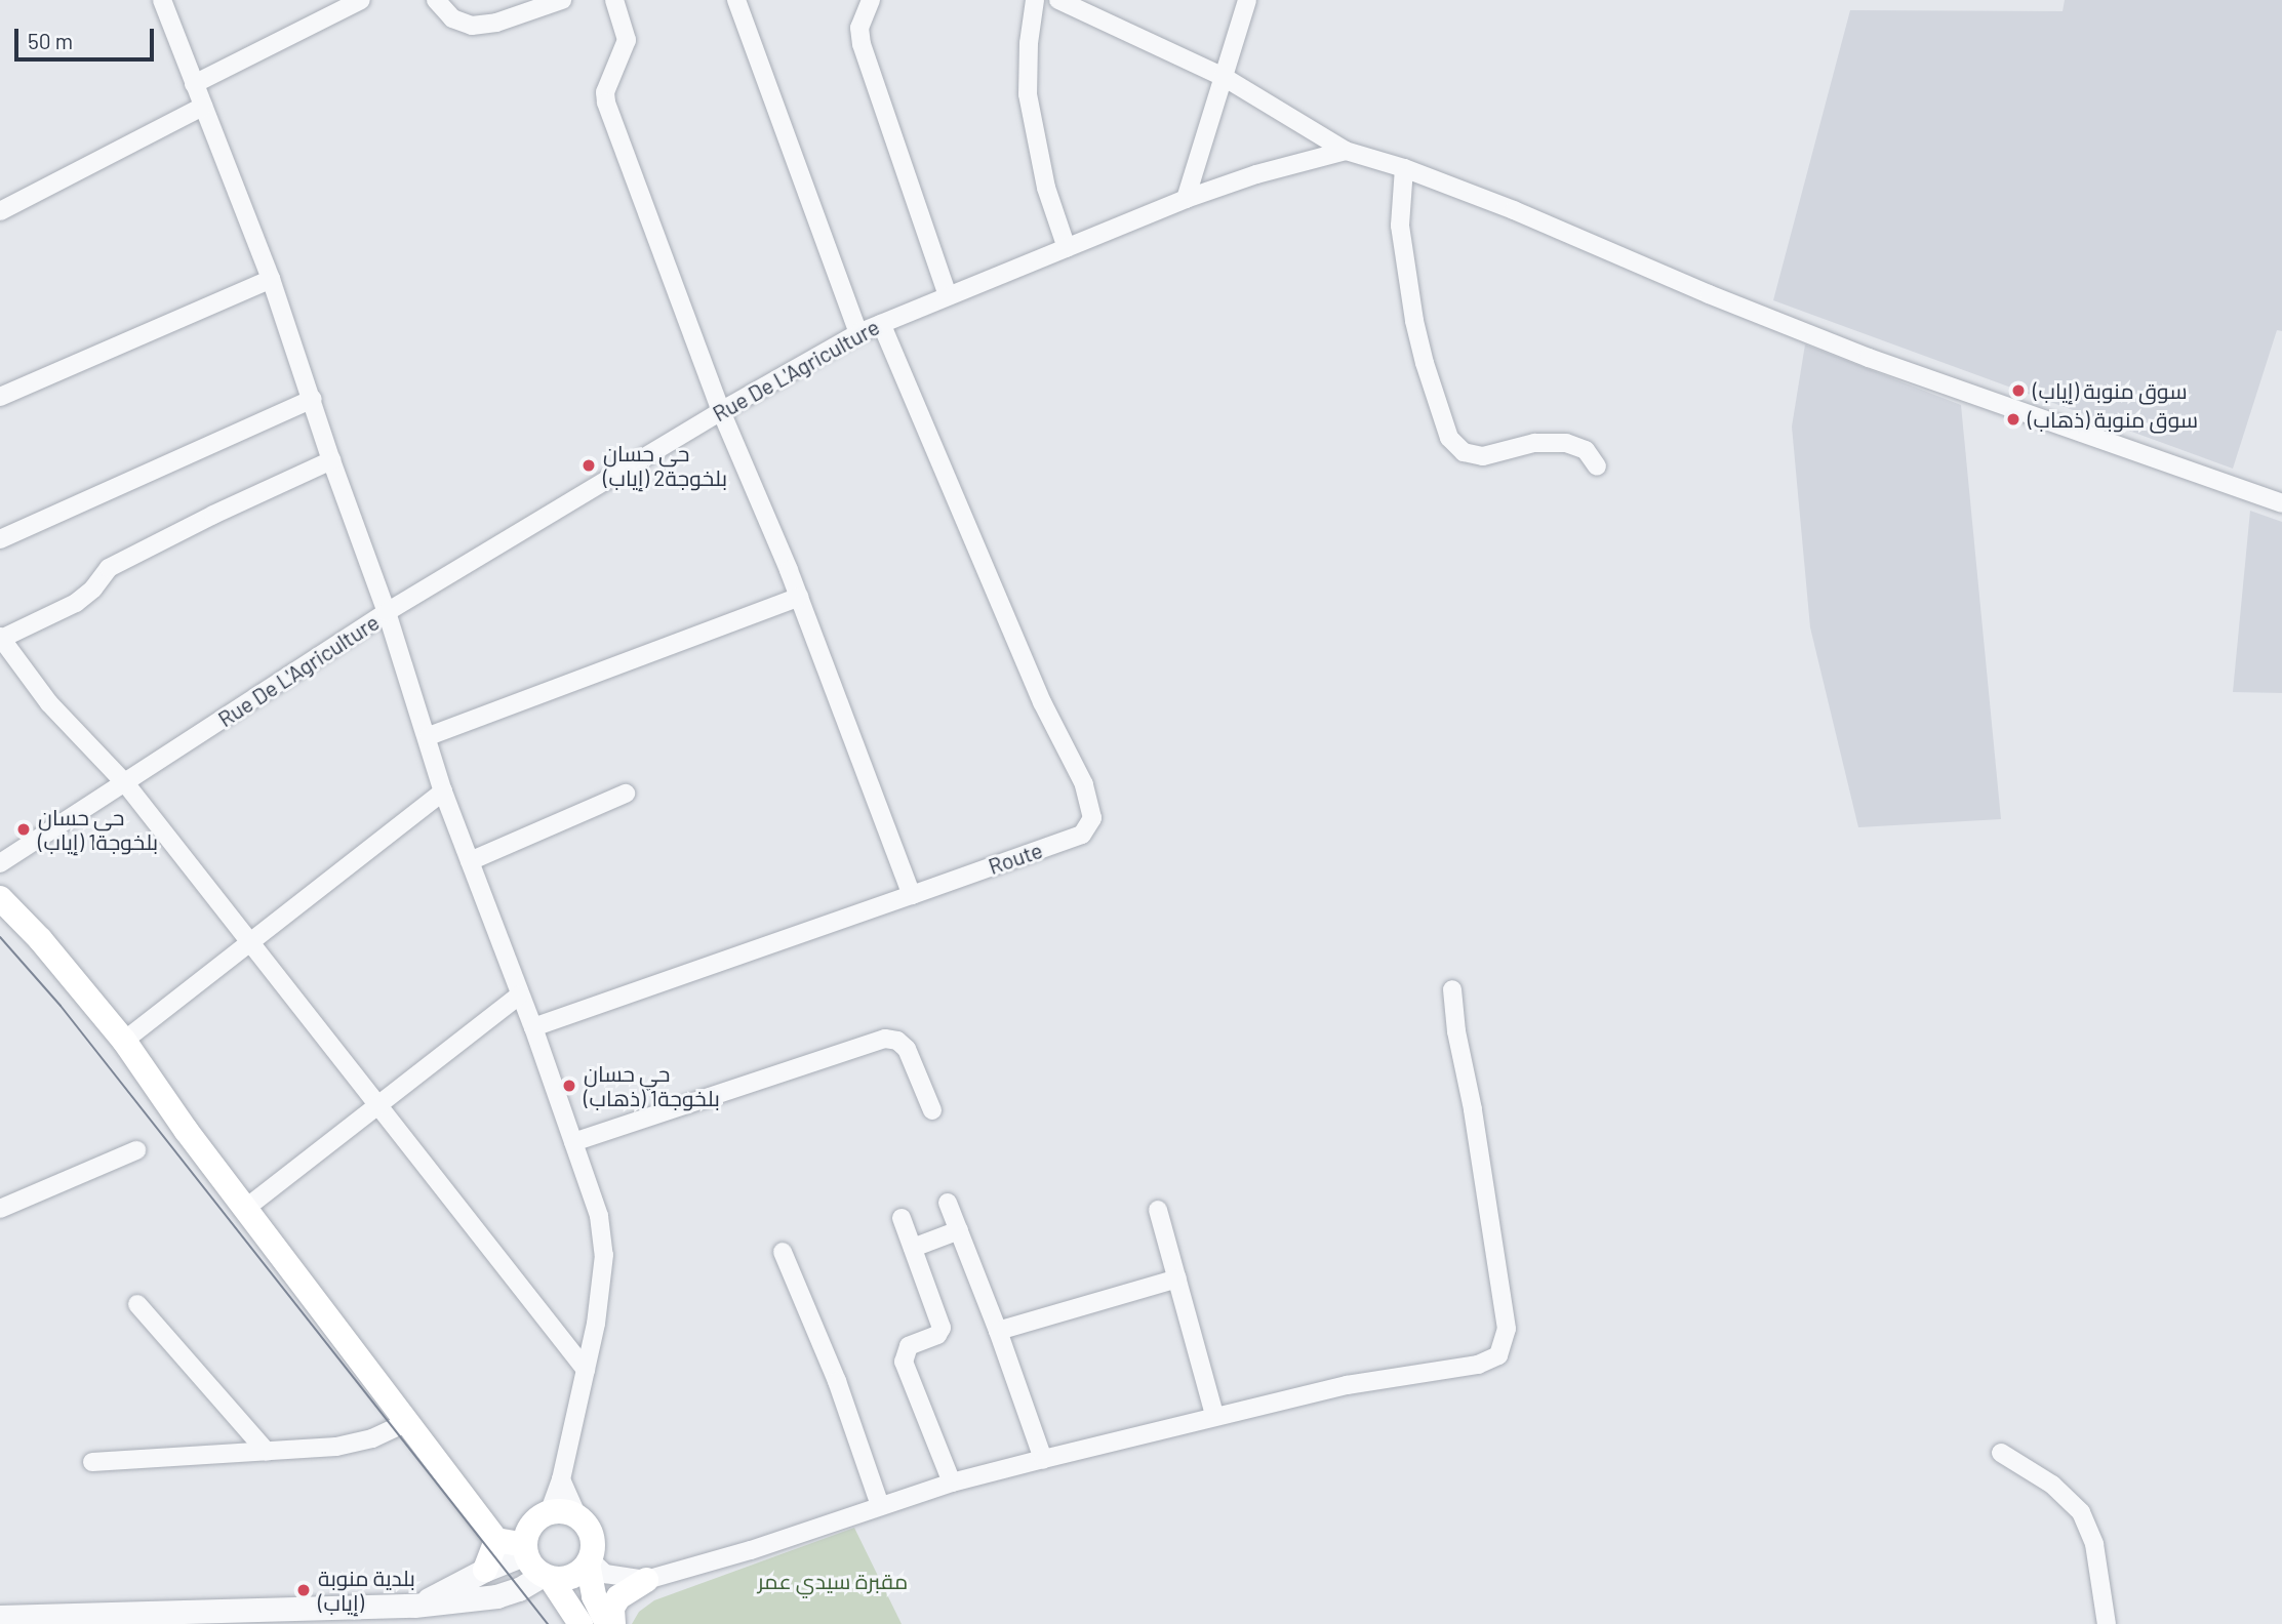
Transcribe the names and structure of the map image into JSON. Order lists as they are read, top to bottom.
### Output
{
  "streets": {
    "street": ["Rue De L'Agriculture", "Route"]
  },
  "crossings": [
    ["Rue De L'Agriculture", "Route"]
  ],
  "parks": ["مقبرة سيدي عمر"],
  "places": [
    "سوق منوبة (إياب)",
    "سوق منوبة (ذهاب)",
    "حي حسان بلخوجة2 (إياب)",
    "حي حسان بلخوجة1 (إياب)",
    "حي حسان بلخوجة1 (ذهاب)",
    "بلدية منوبة (إياب)"
  ],
  "scale_bar": "50 m"
}
